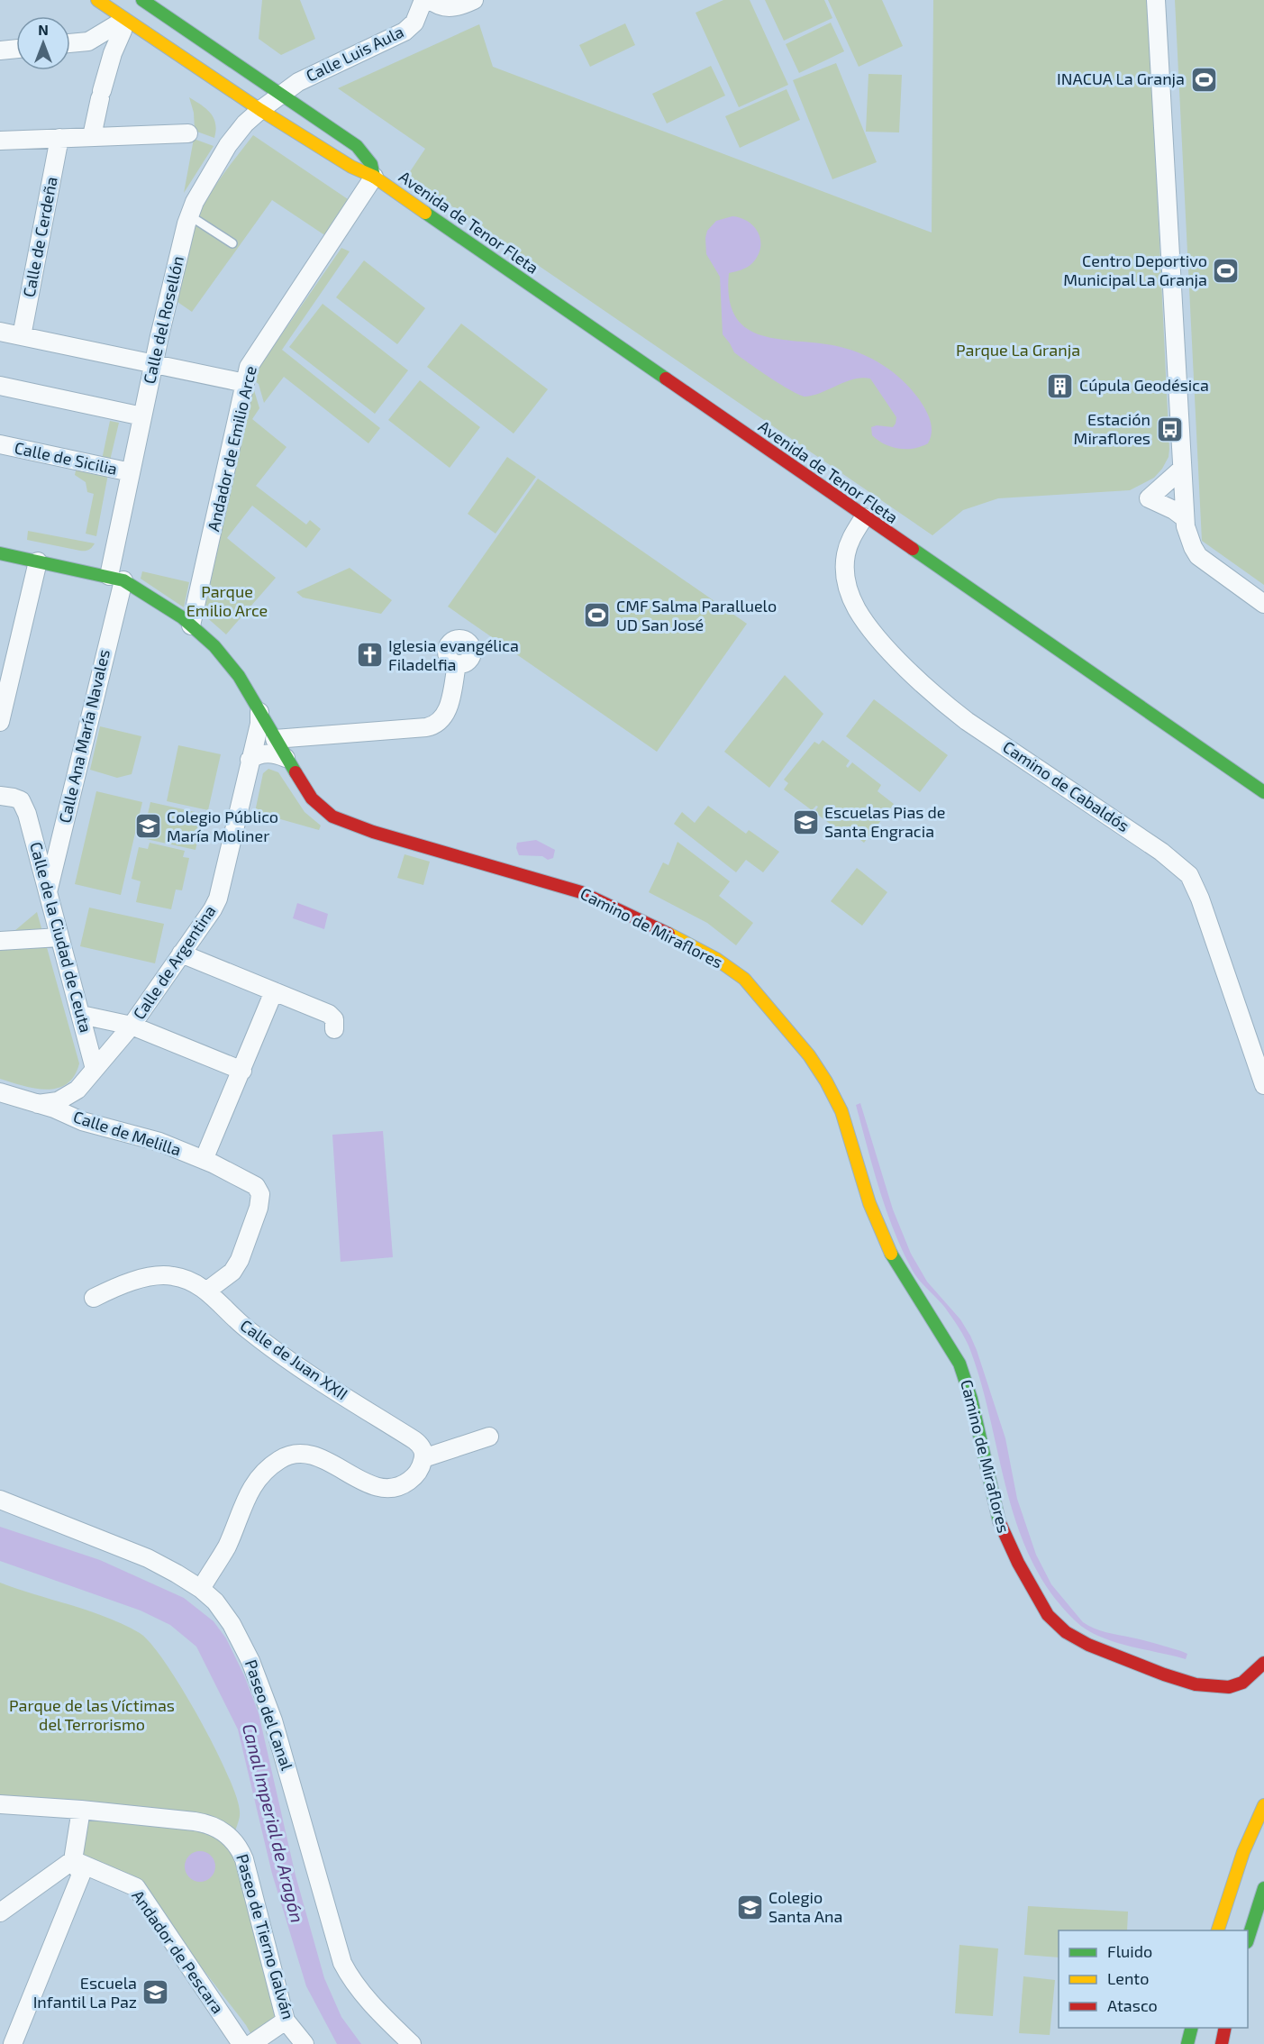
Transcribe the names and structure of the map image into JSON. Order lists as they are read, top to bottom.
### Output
{
  "streets": {
    "main road": ["Avenida de Tenor Fleta", "Camino de Miraflores"],
    "street": [
      "Calle Luis Aula",
      "Calle de Cerdeña",
      "Calle del Rosellón",
      "Andador de Emilio Arce",
      "Calle de Sicilia",
      "Calle Ana María Navales",
      "Camino de Cabaldós",
      "Calle de la Ciudad de Ceuta",
      "Calle de Argentina",
      "Calle de Melilla",
      "Calle de Juan XXII",
      "Paseo del Canal",
      "Paseo de Tierno Galván",
      "Andador de Pescara"
    ]
  },
  "crossings": [
    ["Calle Luis Aula", "Avenida de Tenor Fleta"],
    ["Calle Luis Aula", "Calle del Rosellón"],
    ["Avenida de Tenor Fleta", "Calle del Rosellón"],
    ["Avenida de Tenor Fleta", "Andador de Emilio Arce"],
    ["Avenida de Tenor Fleta", "Camino de Cabaldós"],
    ["Calle del Rosellón", "Calle de Sicilia"],
    ["Calle del Rosellón", "Calle Ana María Navales"],
    ["Calle del Rosellón", "Camino de Miraflores"],
    ["Andador de Emilio Arce", "Camino de Miraflores"],
    ["Calle Ana María Navales", "Camino de Miraflores"],
    ["Calle Ana María Navales", "Calle de la Ciudad de Ceuta"],
    ["Camino de Miraflores", "Calle de Argentina"],
    ["Calle de la Ciudad de Ceuta", "Calle de Argentina"],
    ["Calle de Argentina", "Calle de Melilla"],
    ["Calle de Melilla", "Calle de Juan XXII"]
  ],
  "water": ["Canal Imperial de Aragón"],
  "parks": ["Parque La Granja", "Parque Emilio Arce", "Parque de las Víctimas del Terrorismo"],
  "places": {
    "sports": ["INACUA La Granja", "Centro Deportivo Municipal La Granja", "CMF Salma Paralluelo UD San José"],
    "building": ["Cúpula Geodésica"],
    "bus stop": ["Estación Miraflores"],
    "church": ["Iglesia evangélica Filadelfia"],
    "school or university": [
      "Escuelas Pias de Santa Engracia",
      "Colegio Público María Moliner",
      "Colegio Santa Ana",
      "Escuela Infantil La Paz"
    ]
  },
  "legend": ["Fluido", "Lento", "Atasco"],
  "north": "top"
}
